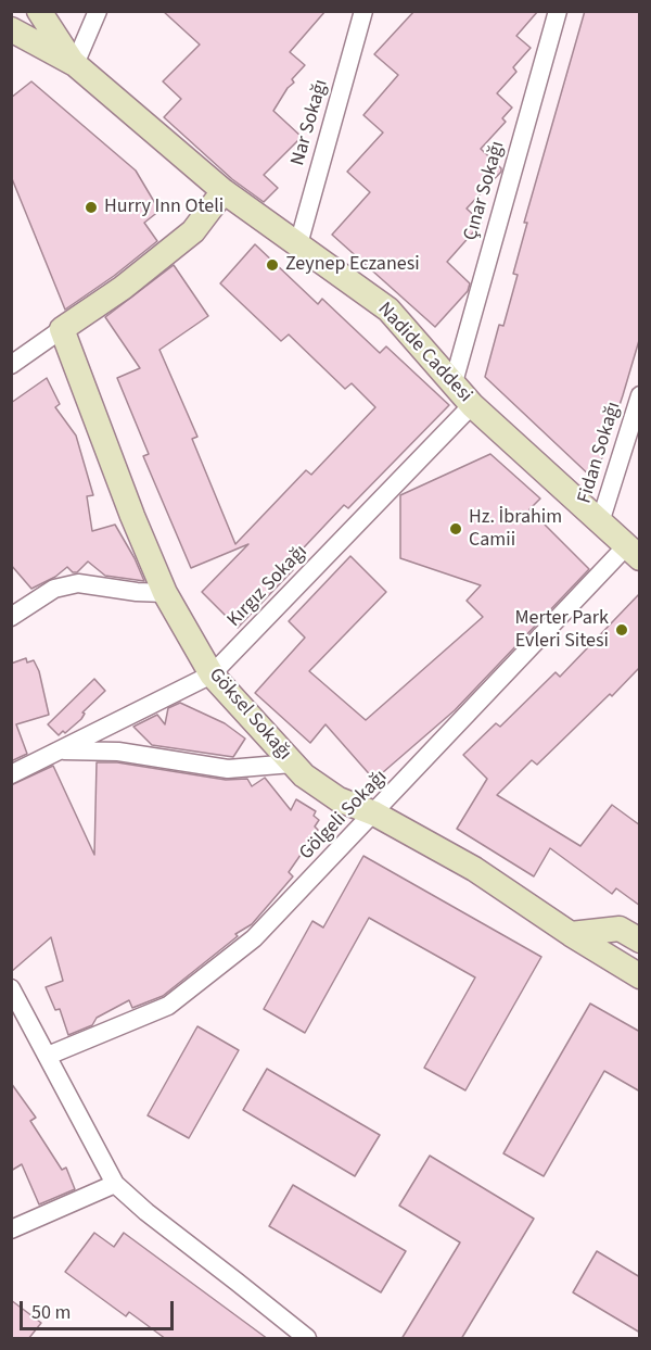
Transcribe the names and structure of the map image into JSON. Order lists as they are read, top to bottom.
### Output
{
  "streets": {
    "street": [
      "Nar Sokağı",
      "Çınar Sokağı",
      "Nadide Caddesi",
      "Fidan Sokağı",
      "Kırgız Sokağı",
      "Göksel Sokağı",
      "Gölgeli Sokağı"
    ]
  },
  "crossings": [
    ["Nar Sokağı", "Nadide Caddesi"],
    ["Çınar Sokağı", "Nadide Caddesi"],
    ["Nadide Caddesi", "Fidan Sokağı"],
    ["Nadide Caddesi", "Kırgız Sokağı"],
    ["Nadide Caddesi", "Gölgeli Sokağı"],
    ["Kırgız Sokağı", "Göksel Sokağı"],
    ["Göksel Sokağı", "Gölgeli Sokağı"]
  ],
  "places": [
    "Hurry Inn Oteli",
    "Zeynep Eczanesi",
    "Hz. İbrahim Camii",
    "Merter Park Evleri Sitesi"
  ],
  "scale_bar": "50 m"
}
